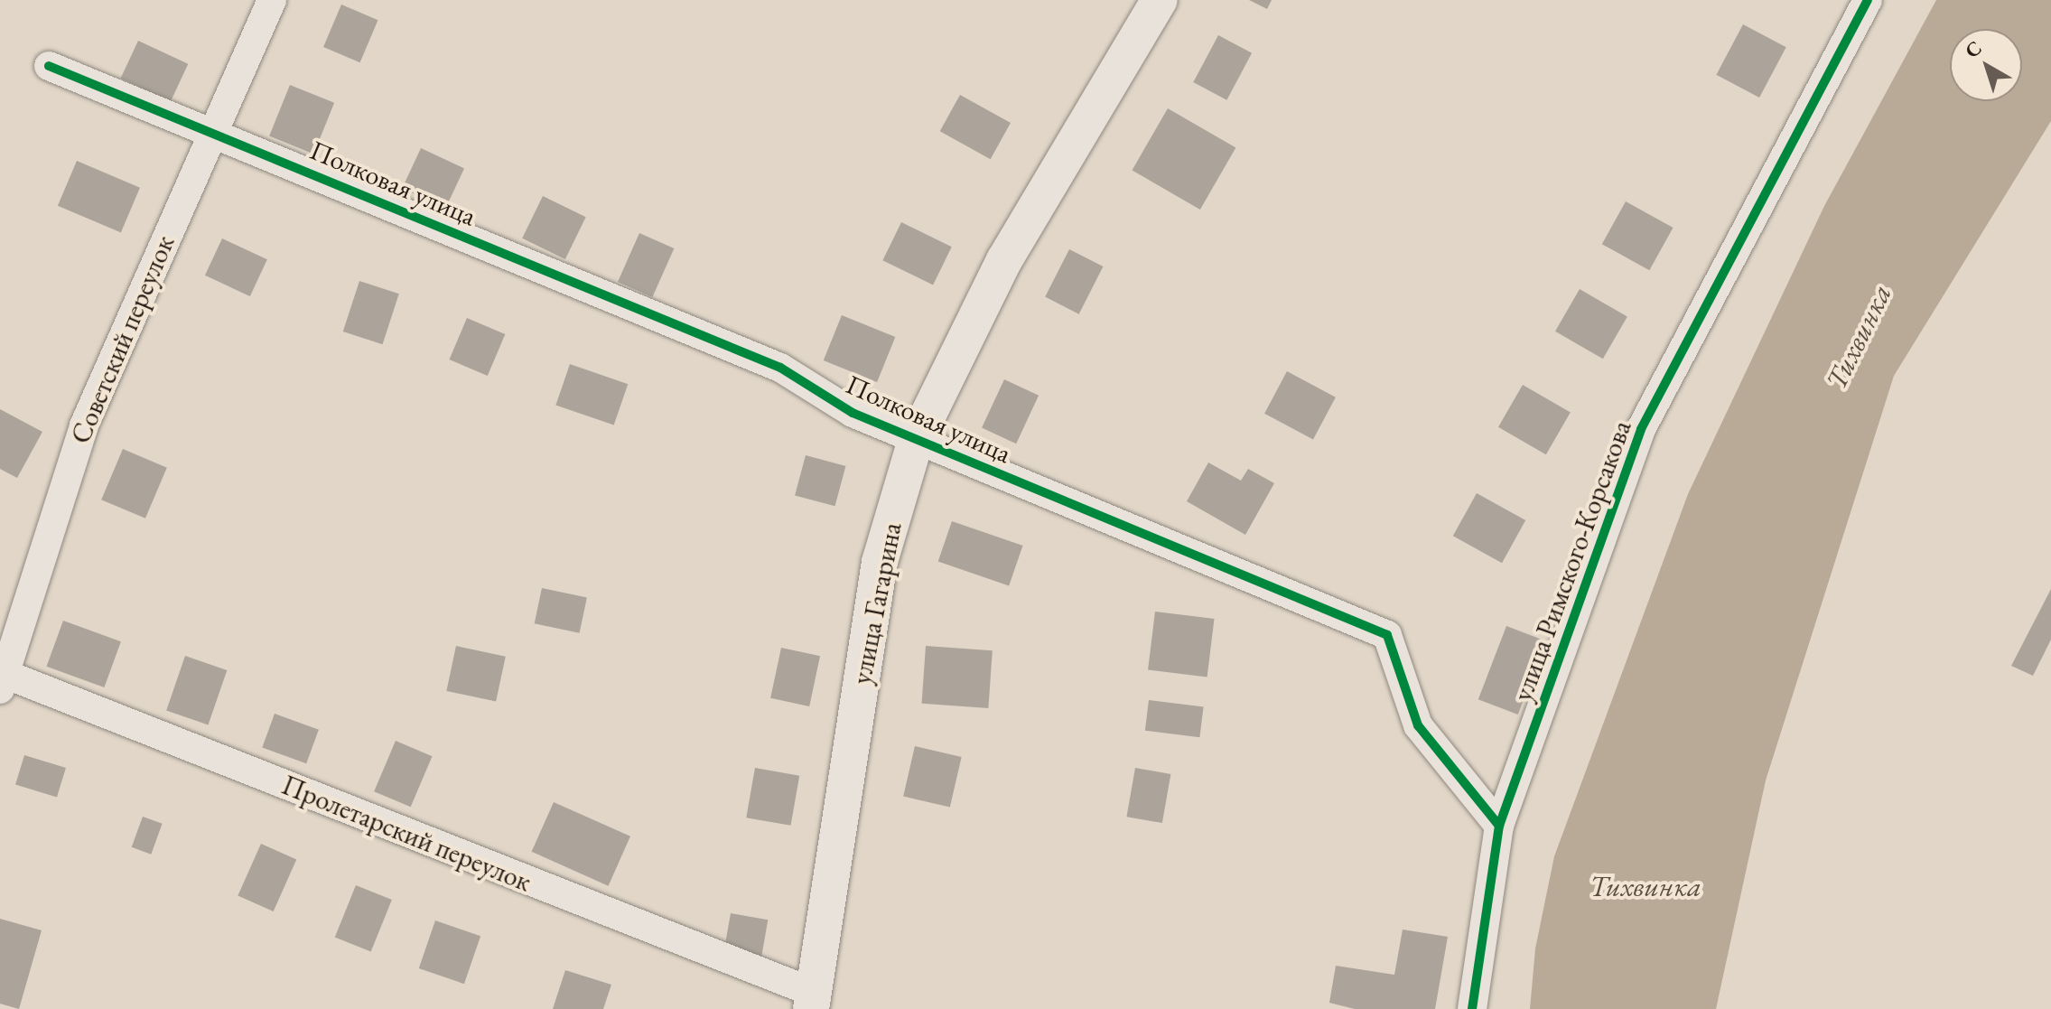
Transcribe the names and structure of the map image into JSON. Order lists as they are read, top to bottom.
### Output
{
  "streets": {
    "street": [
      "Полковая улица",
      "Советский переулок",
      "улица Римского-Корсакова",
      "улица Гагарина",
      "Пролетарский переулок"
    ]
  },
  "crossings": [
    ["Полковая улица", "Советский переулок"],
    ["Полковая улица", "улица Римского-Корсакова"],
    ["Полковая улица", "улица Гагарина"],
    ["Советский переулок", "Пролетарский переулок"],
    ["улица Гагарина", "Пролетарский переулок"]
  ],
  "water": ["Тихвинка"],
  "north": "top left"
}
